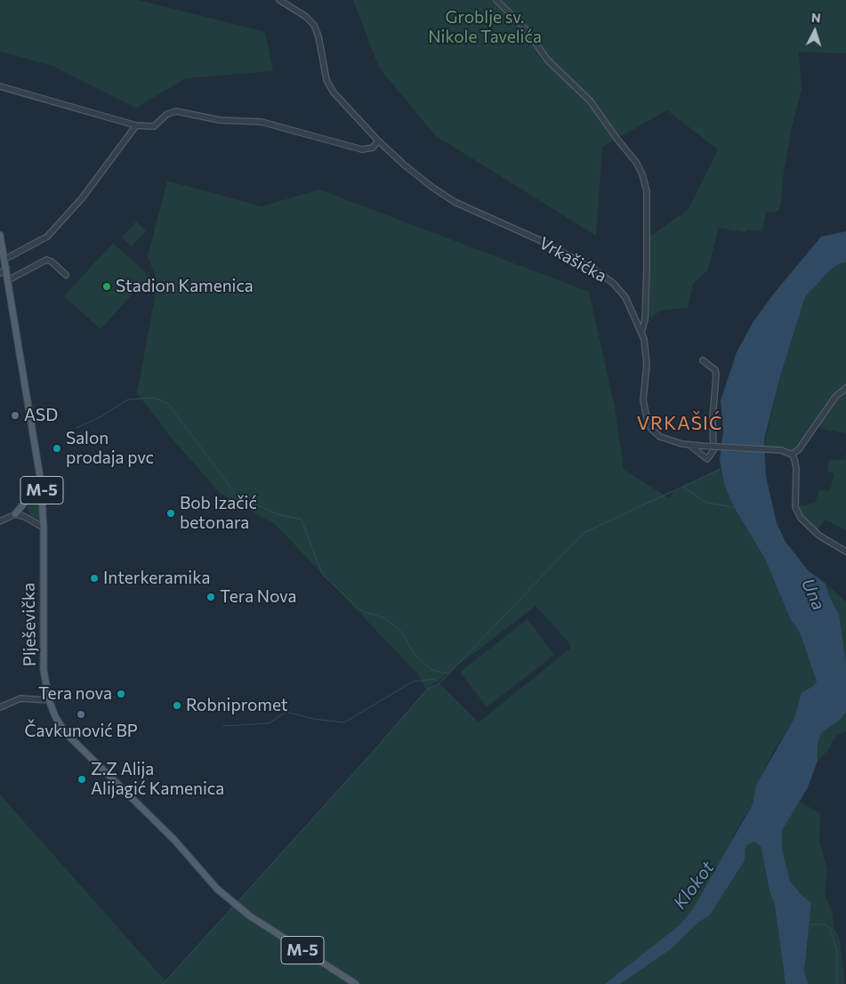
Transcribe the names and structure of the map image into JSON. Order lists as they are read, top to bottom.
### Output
{
  "streets": {
    "main road": ["M-5", "Plješevička"],
    "street": ["Vrkašićka"]
  },
  "districts": ["VRKAŠIĆ"],
  "water": ["Una", "Klokot"],
  "parks": ["Groblje sv. Nikole Tavelića"],
  "places": [
    "Stadion Kamenica",
    "ASD",
    "Salon prodaja pvc",
    "Bob Izačić betonara",
    "Interkeramika",
    "Tera Nova",
    "Tera nova",
    "Robnipromet",
    "Čavkunović BP",
    "Z.Z Alija Alijagić Kamenica"
  ],
  "north": "top"
}
